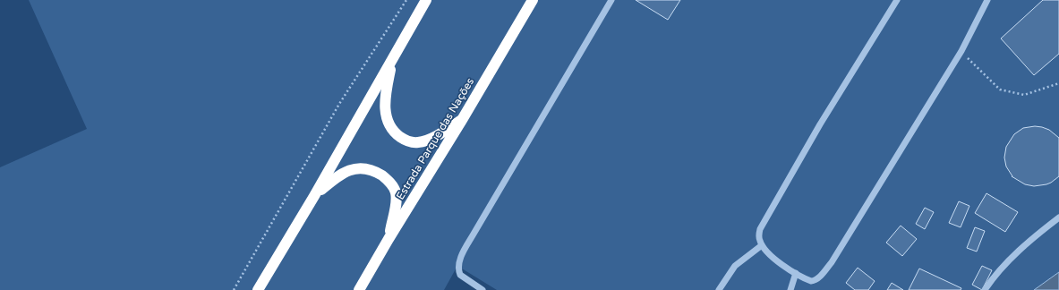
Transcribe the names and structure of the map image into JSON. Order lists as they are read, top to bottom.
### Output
{
  "streets": {
    "highway": ["Estrada Parque das Nações"]
  }
}
